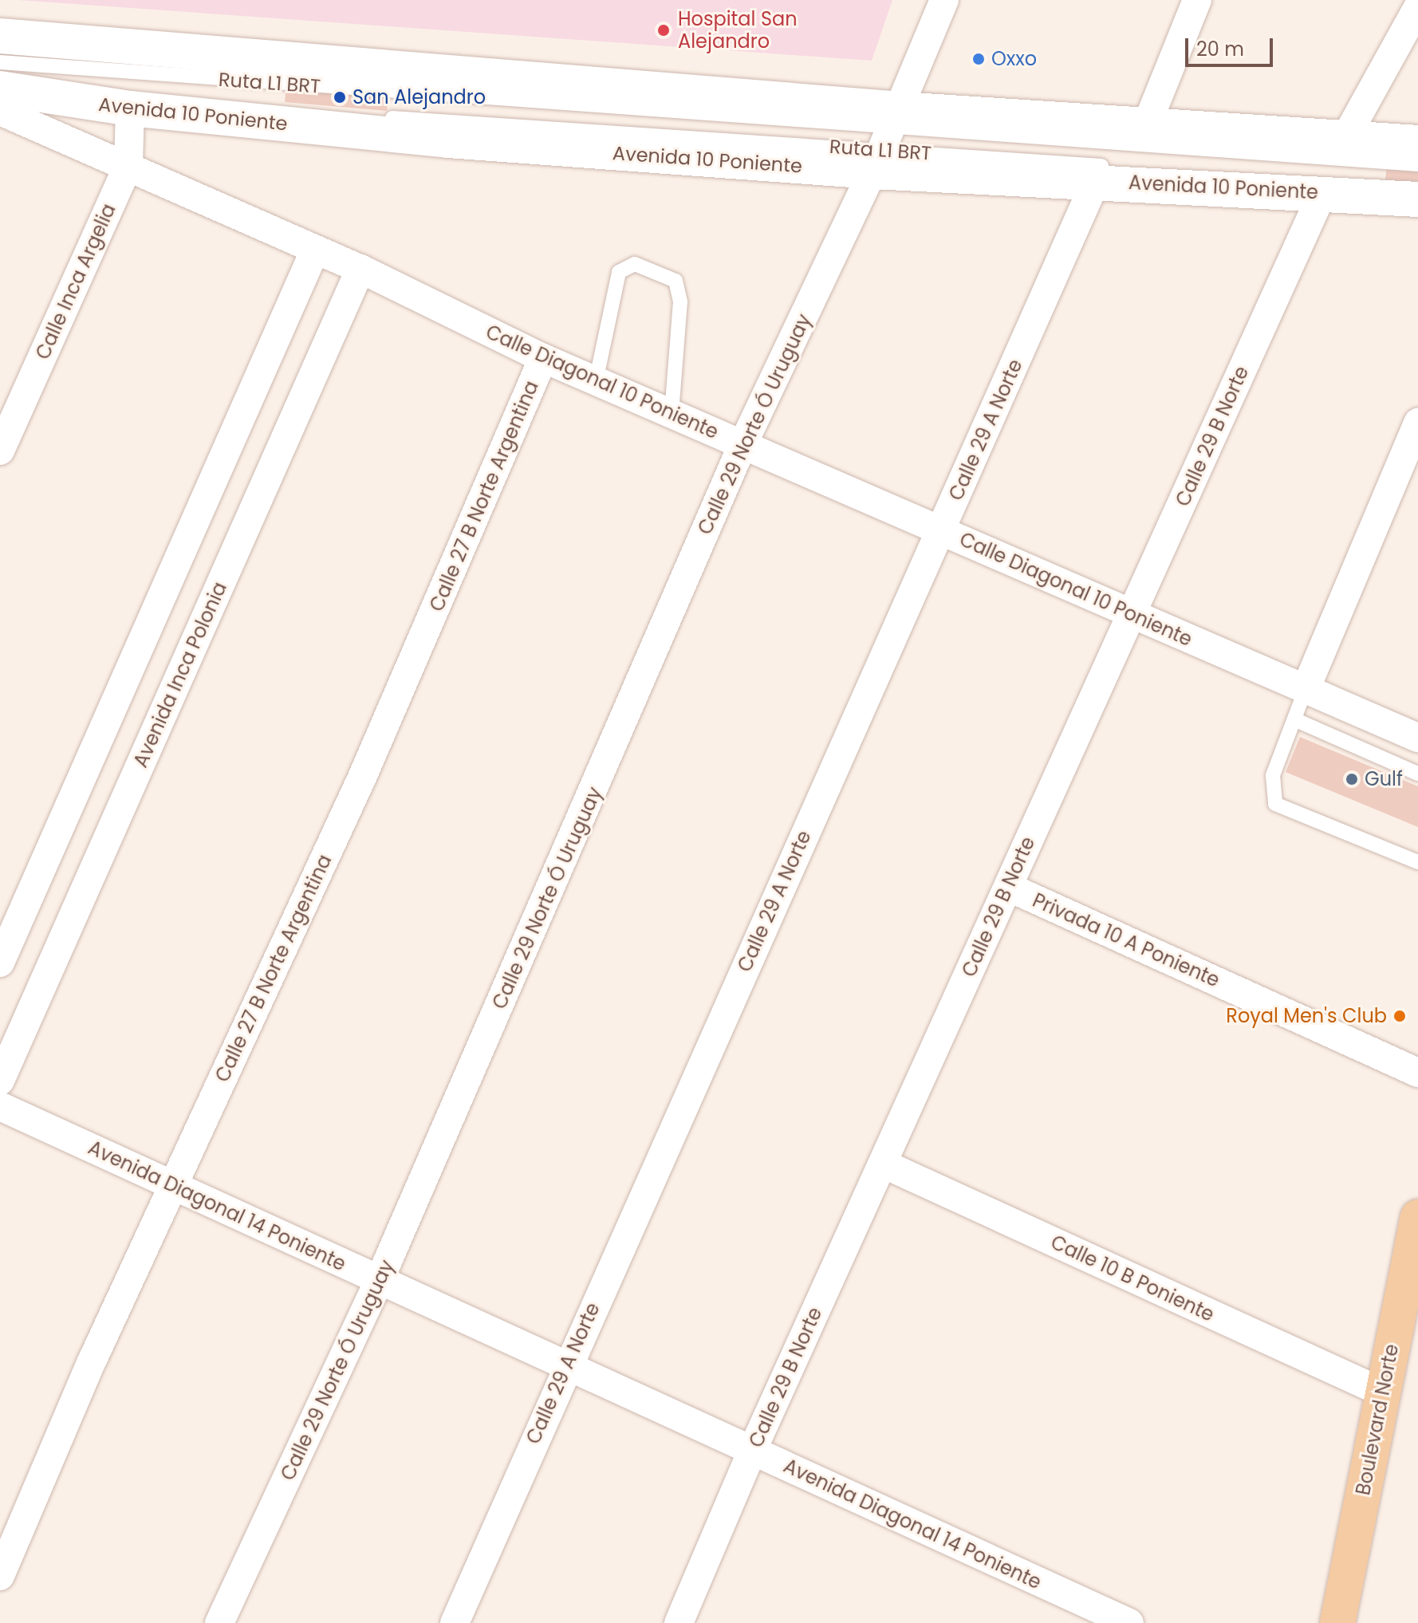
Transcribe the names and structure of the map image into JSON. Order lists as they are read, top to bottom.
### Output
{
  "streets": {
    "main road": ["Boulevard Norte"],
    "street": [
      "Avenida 10 Poniente",
      "Calle Inca Argelia",
      "Calle Diagonal 10 Poniente",
      "Calle 29 Norte Ó Uruguay",
      "Calle 29 A Norte",
      "Calle 29 B Norte",
      "Calle 27 B Norte Argentina",
      "Avenida Inca Polonia",
      "Privada 10 A Poniente",
      "Avenida Diagonal 14 Poniente",
      "Calle 10 B Poniente"
    ],
    "lane": ["Ruta L1 BRT"]
  },
  "crossings": [
    ["Ruta L1 BRT", "Avenida 10 Poniente"],
    ["Ruta L1 BRT", "Calle 29 Norte Ó Uruguay"],
    ["Avenida 10 Poniente", "Calle Inca Argelia"],
    ["Avenida 10 Poniente", "Calle 29 Norte Ó Uruguay"],
    ["Avenida 10 Poniente", "Calle 29 A Norte"],
    ["Avenida 10 Poniente", "Calle 29 B Norte"],
    ["Calle Inca Argelia", "Calle Diagonal 10 Poniente"],
    ["Calle Diagonal 10 Poniente", "Calle 29 Norte Ó Uruguay"],
    ["Calle Diagonal 10 Poniente", "Calle 29 A Norte"],
    ["Calle Diagonal 10 Poniente", "Calle 29 B Norte"],
    ["Calle Diagonal 10 Poniente", "Calle 27 B Norte Argentina"],
    ["Calle Diagonal 10 Poniente", "Avenida Inca Polonia"],
    ["Calle 29 Norte Ó Uruguay", "Avenida Diagonal 14 Poniente"],
    ["Calle 29 A Norte", "Avenida Diagonal 14 Poniente"],
    ["Calle 29 B Norte", "Privada 10 A Poniente"],
    ["Calle 29 B Norte", "Avenida Diagonal 14 Poniente"],
    ["Calle 29 B Norte", "Calle 10 B Poniente"],
    ["Calle 27 B Norte Argentina", "Avenida Diagonal 14 Poniente"],
    ["Calle 10 B Poniente", "Boulevard Norte"]
  ],
  "places": [
    "Hospital San Alejandro",
    "Oxxo",
    "San Alejandro",
    "Gulf",
    "Royal Men's Club"
  ],
  "scale_bar": "20 m"
}
